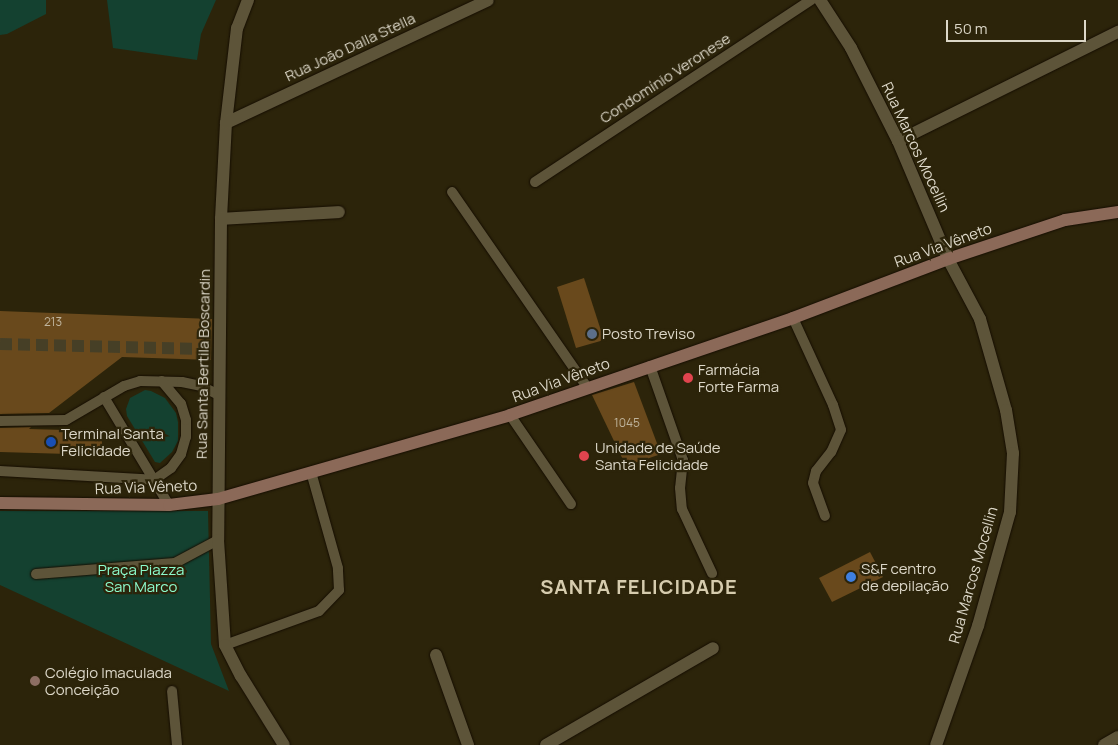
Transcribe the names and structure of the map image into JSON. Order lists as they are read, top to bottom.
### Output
{
  "streets": {
    "main road": ["Rua Via Vêneto"],
    "street": ["Rua João Dalla Stella", "Rua Marcos Mocellin", "Rua Santa Bertila Boscardin"],
    "lane": ["Condomínio Veronese"]
  },
  "crossings": [
    ["Rua João Dalla Stella", "Rua Santa Bertila Boscardin"],
    ["Rua Marcos Mocellin", "Rua Via Vêneto"],
    ["Rua Via Vêneto", "Rua Santa Bertila Boscardin"]
  ],
  "districts": ["SANTA FELICIDADE"],
  "parks": ["Praça Piazza San Marco"],
  "places": [
    "Posto Treviso",
    "Farmácia Forte Farma",
    "Terminal Santa Felicidade",
    "Unidade de Saúde Santa Felicidade",
    "S&F centro de depilação",
    "Colégio Imaculada Conceição"
  ],
  "house_numbers": ["213", "1045"],
  "scale_bar": "50 m"
}
